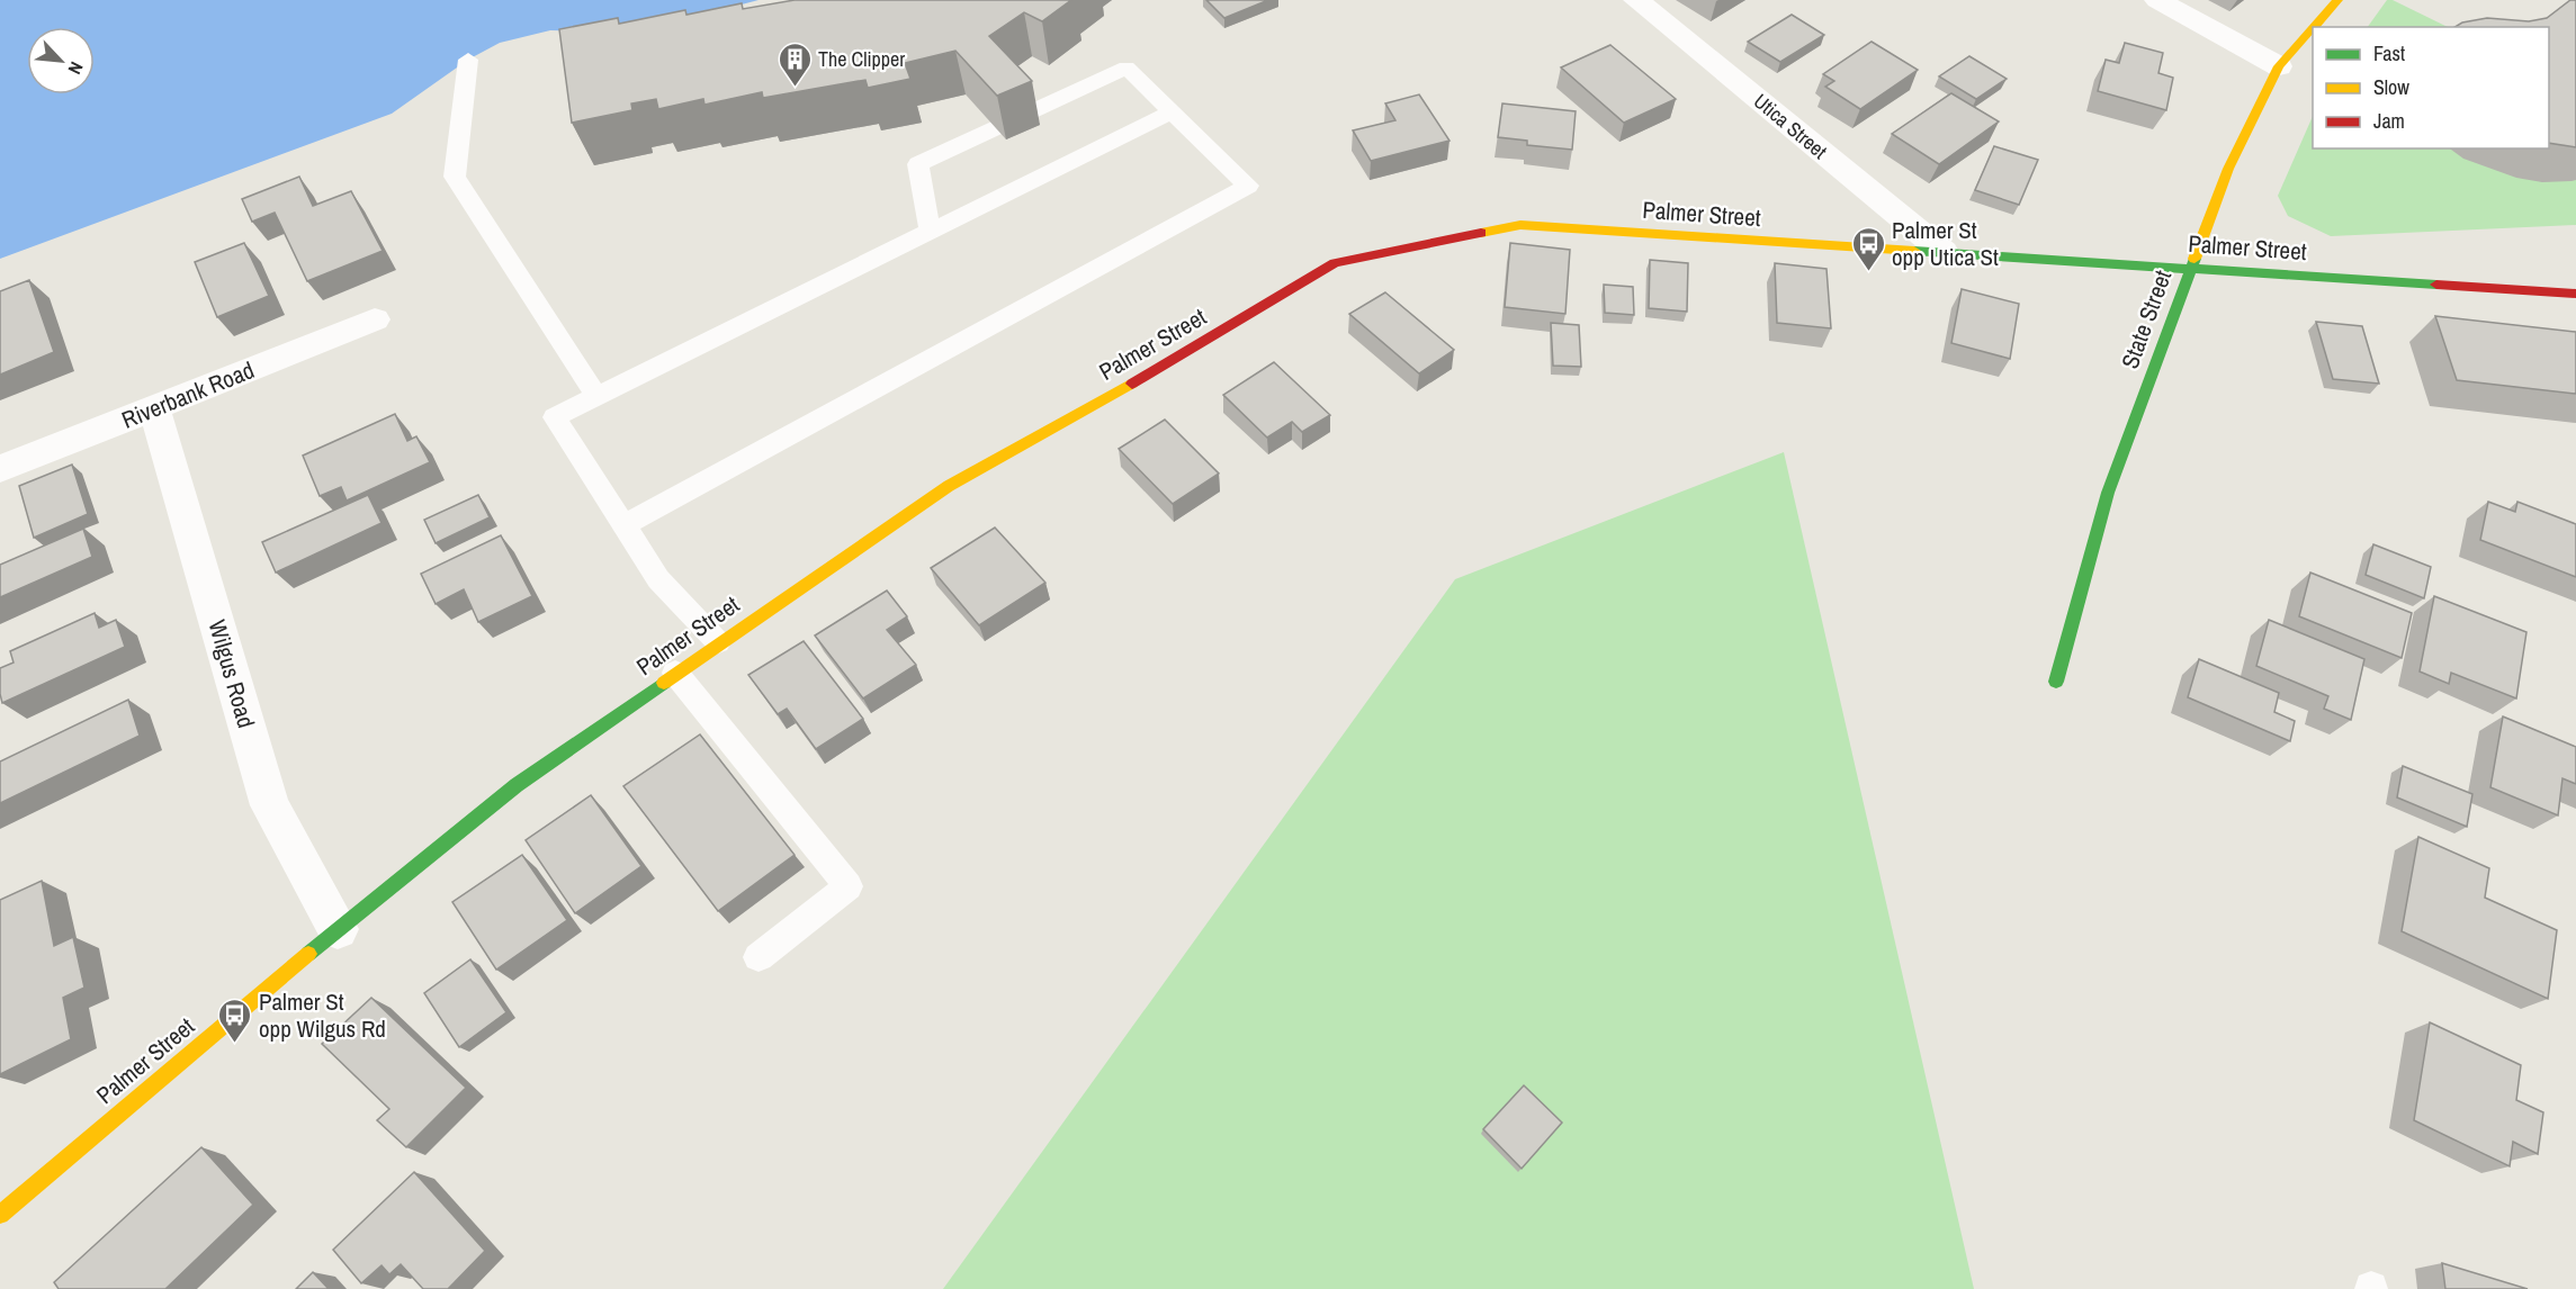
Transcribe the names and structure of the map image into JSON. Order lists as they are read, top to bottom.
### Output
{
  "streets": {
    "street": [
      "Utica Street",
      "Palmer Street",
      "State Street",
      "Riverbank Road",
      "Wilgus Road"
    ]
  },
  "crossings": [
    ["Utica Street", "Palmer Street"],
    ["Palmer Street", "State Street"],
    ["Palmer Street", "Wilgus Road"],
    ["Riverbank Road", "Wilgus Road"]
  ],
  "places": {
    "building": ["The Clipper"],
    "bus stop": ["Palmer St opp Utica St", "Palmer St opp Wilgus Rd"]
  },
  "legend": ["Fast", "Slow", "Jam"],
  "north": "bottom right"
}
